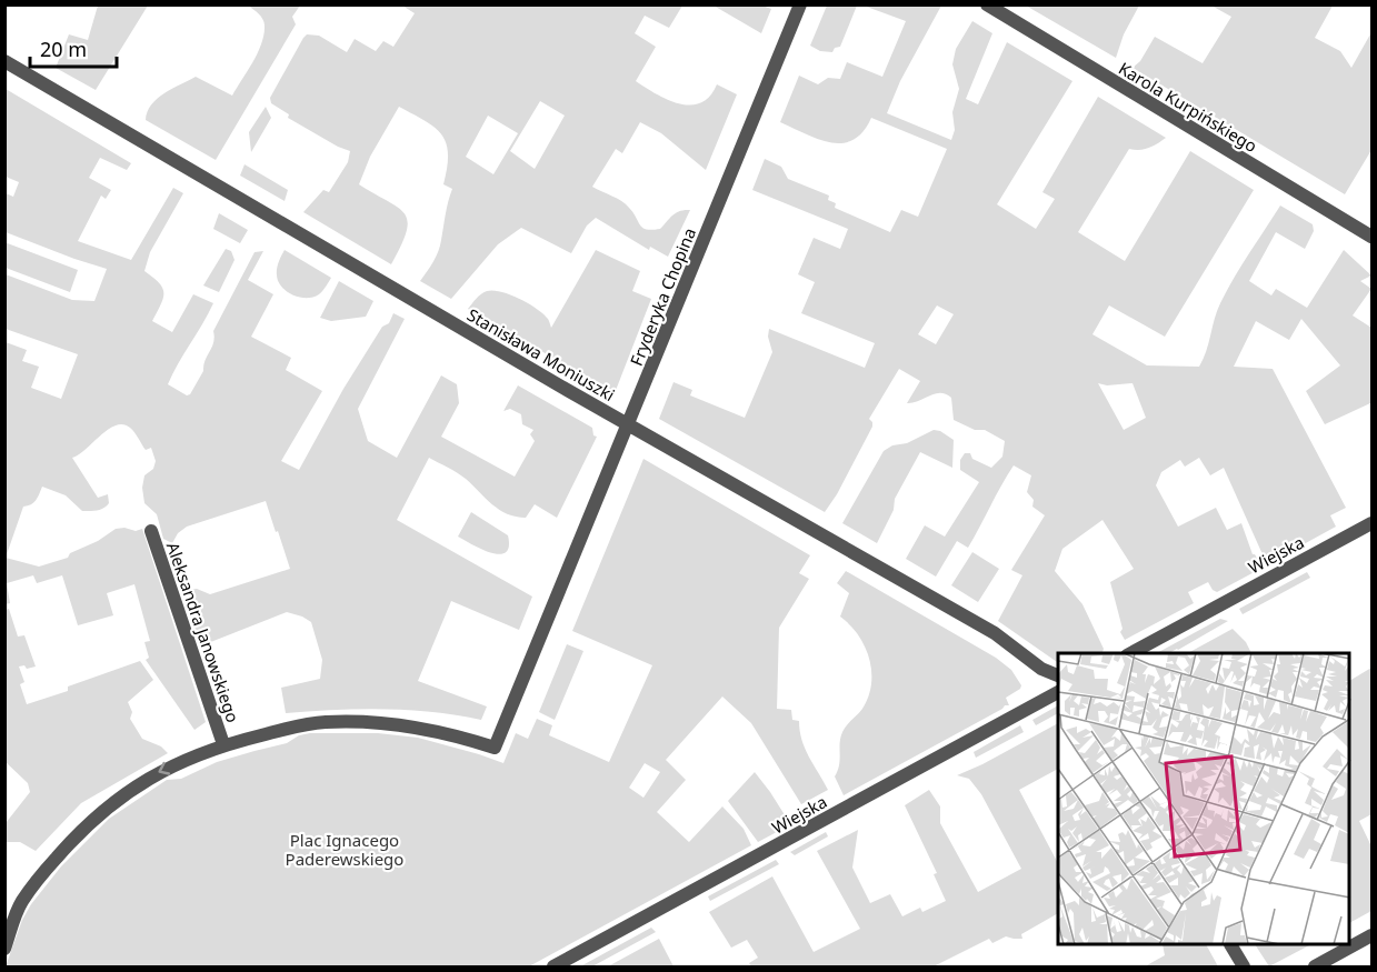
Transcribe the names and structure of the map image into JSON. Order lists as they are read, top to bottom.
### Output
{
  "streets": {
    "street": [
      "Karola Kurpińskiego",
      "Fryderyka Chopina",
      "Stanisława Moniuszki",
      "Wiejska",
      "Aleksandra Janowskiego"
    ]
  },
  "crossings": [
    ["Fryderyka Chopina", "Stanisława Moniuszki"],
    ["Fryderyka Chopina", "Aleksandra Janowskiego"]
  ],
  "parks": ["Plac Ignacego Paderewskiego"],
  "scale_bar": "20 m"
}
